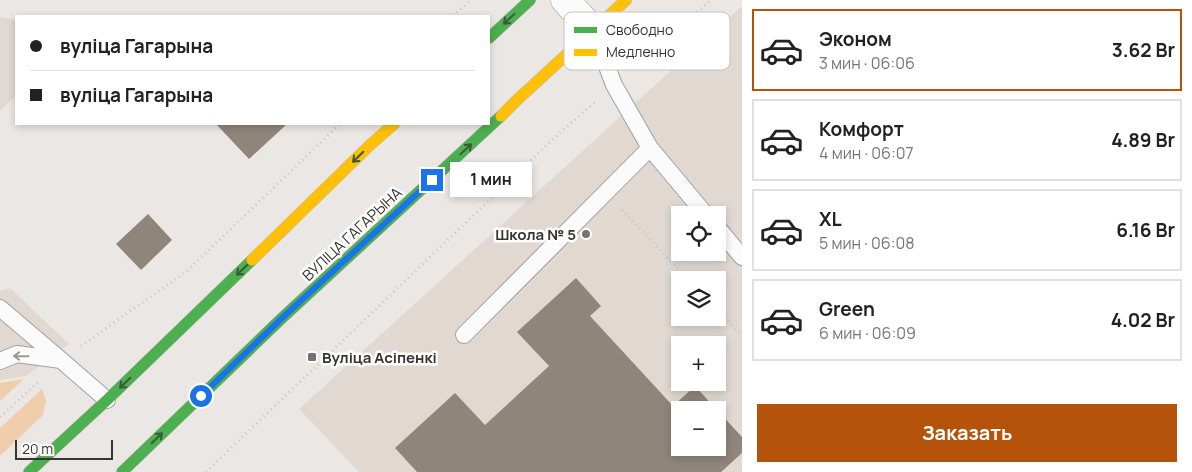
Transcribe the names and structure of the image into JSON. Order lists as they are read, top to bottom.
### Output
{
  "streets": {
    "main road": ["ВУЛІЦА ГАГАРЫНА"]
  },
  "places": {
    "other": ["Школа № 5"],
    "transit": ["Вуліца Асіпенкі"]
  },
  "legend": ["Свободно", "Медленно"],
  "scale_bar": "20 m",
  "page": {
    "list": [
      {
        "name": "Эконом",
        "note": "3 мин · 06:06",
        "value": "3.62 Br"
      },
      {
        "name": "Комфорт",
        "note": "4 мин · 06:07",
        "value": "4.89 Br"
      },
      {
        "name": "XL",
        "note": "5 мин · 06:08",
        "value": "6.16 Br"
      },
      {
        "name": "Green",
        "note": "6 мин · 06:09",
        "value": "4.02 Br"
      }
    ],
    "banner": ["вуліца Гагарына", "вуліца Гагарына"],
    "bubble": "1 мин",
    "map_buttons": ["+", "−"],
    "buttons": "Заказать",
    "scale": "20 m"
  }
}
